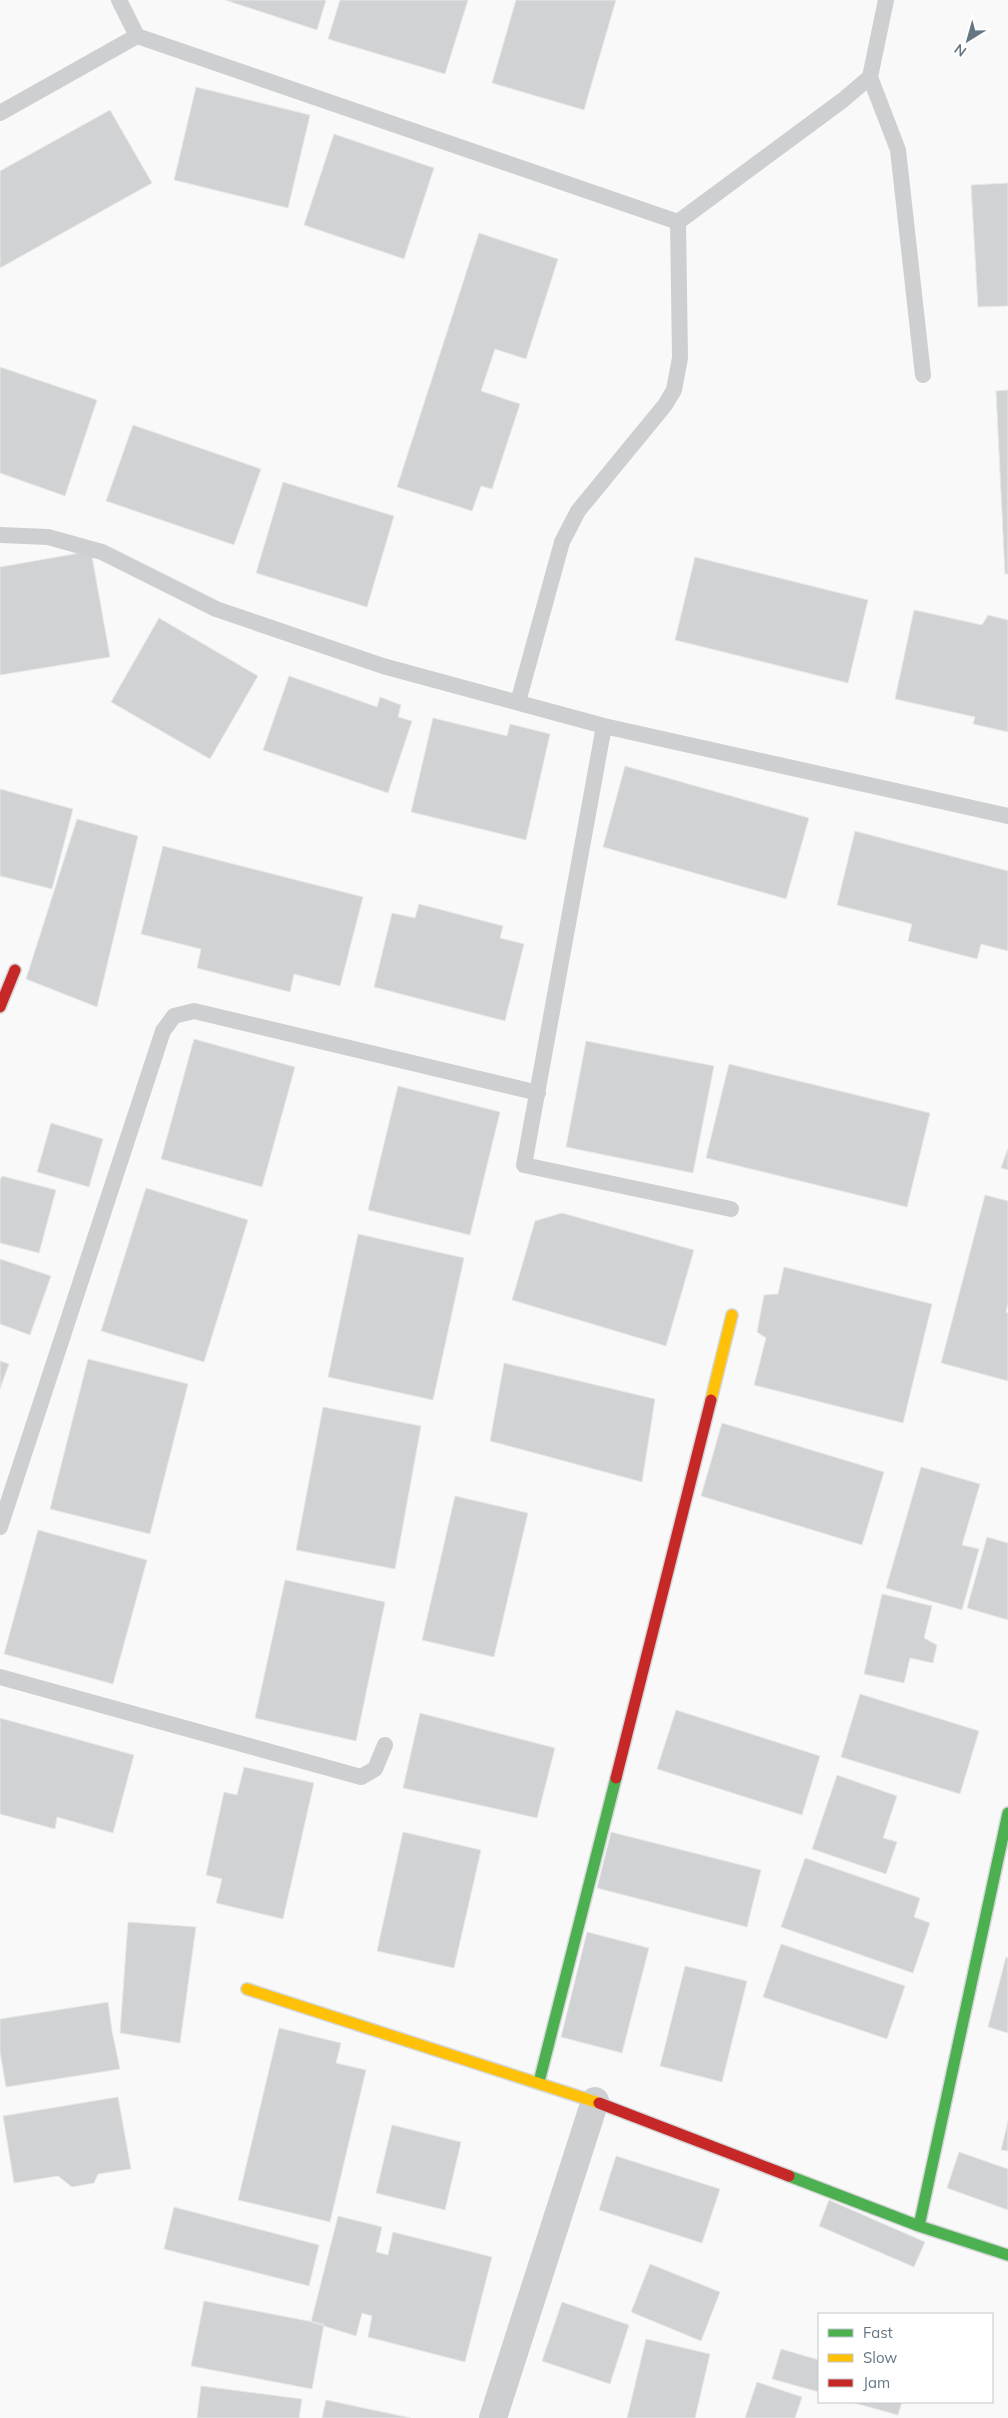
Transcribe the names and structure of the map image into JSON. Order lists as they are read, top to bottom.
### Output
{
  "legend": ["Fast", "Slow", "Jam"],
  "north": "bottom left"
}
